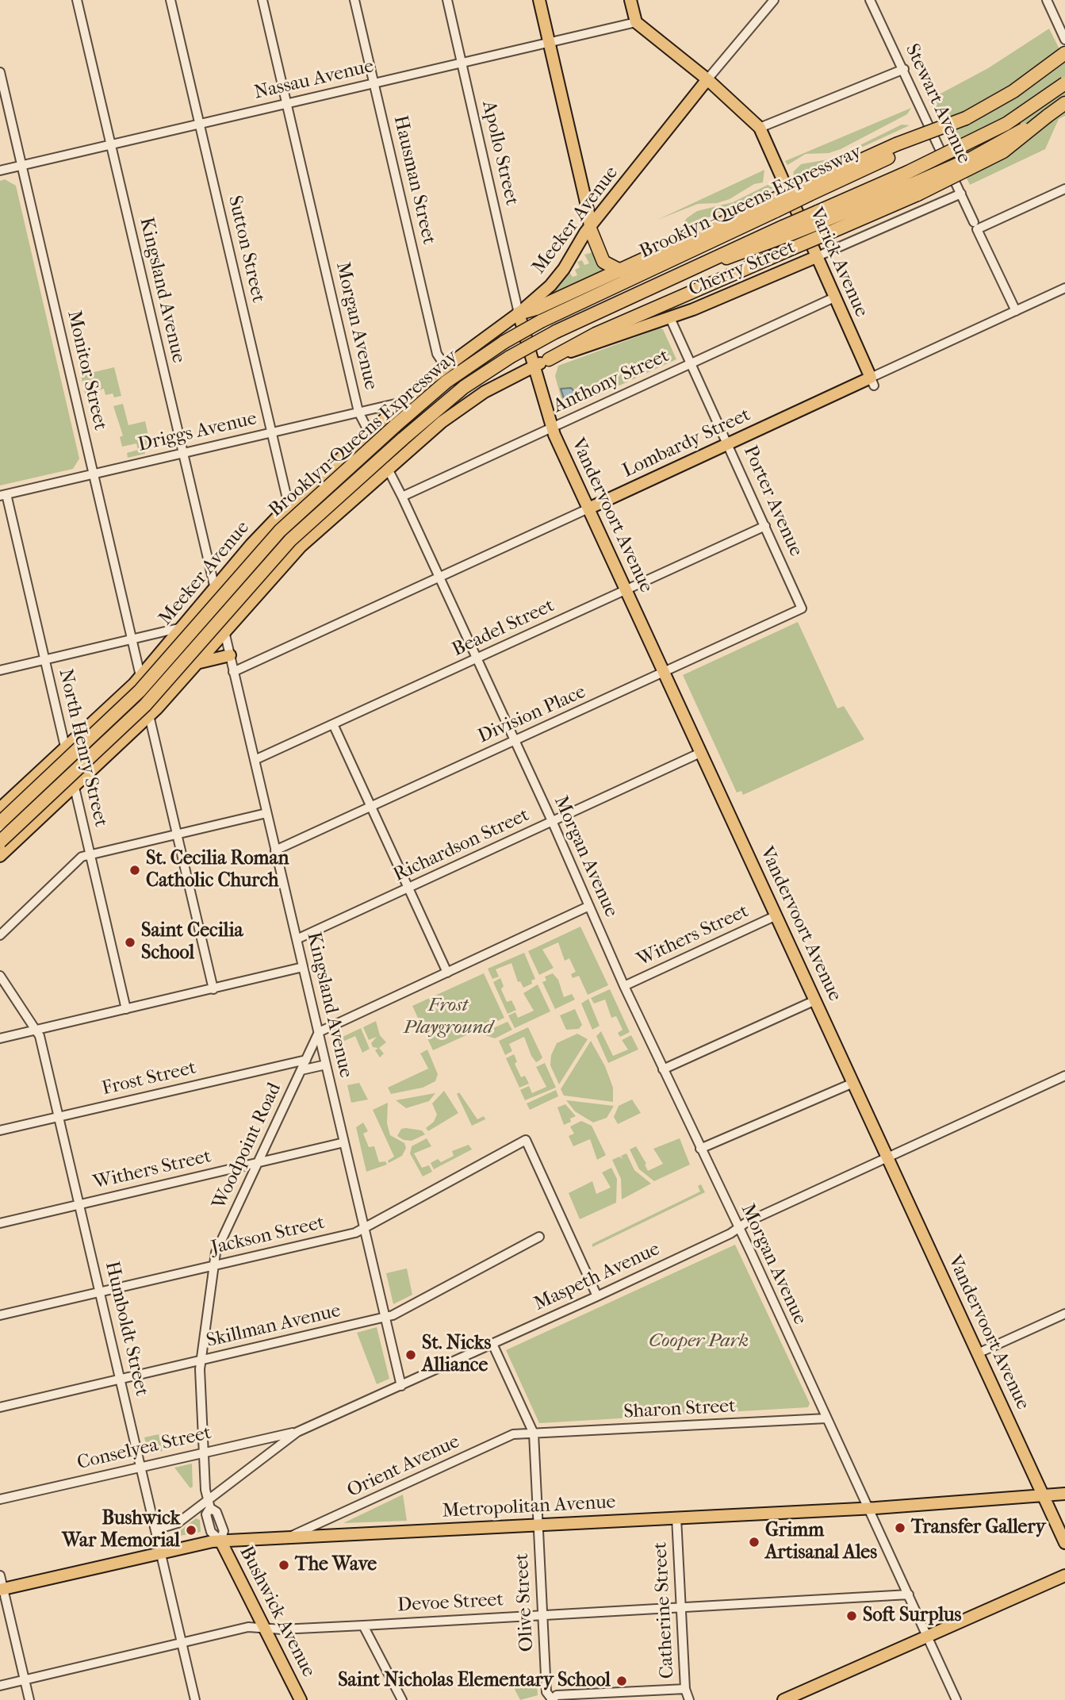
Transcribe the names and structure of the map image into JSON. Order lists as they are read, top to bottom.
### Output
{
  "streets": {
    "highway": ["Brooklyn-Queens Expressway"],
    "main road": [
      "Meeker Avenue",
      "Varick Avenue",
      "Cherry Street",
      "Lombardy Street",
      "Vandervoort Avenue",
      "Metropolitan Avenue",
      "Bushwick Avenue"
    ],
    "street": [
      "Nassau Avenue",
      "Stewart Avenue",
      "Apollo Street",
      "Hausman Street",
      "Sutton Street",
      "Kingsland Avenue",
      "Morgan Avenue",
      "Monitor Street",
      "Anthony Street",
      "Driggs Avenue",
      "Porter Avenue",
      "Beadel Street",
      "Division Place",
      "North Henry Street",
      "Richardson Street",
      "Withers Street",
      "Frost Street",
      "Woodpoint Road",
      "Jackson Street",
      "Maspeth Avenue",
      "Skillman Avenue",
      "Humboldt Street",
      "Sharon Street",
      "Conselyea Street",
      "Orient Avenue",
      "Olive Street",
      "Devoe Street",
      "Catherine Street"
    ]
  },
  "crossings": [
    ["Nassau Avenue", "Apollo Street"],
    ["Nassau Avenue", "Hausman Street"],
    ["Nassau Avenue", "Sutton Street"],
    ["Nassau Avenue", "Varick Avenue"],
    ["Nassau Avenue", "Kingsland Avenue"],
    ["Nassau Avenue", "Morgan Avenue"],
    ["Nassau Avenue", "Monitor Street"],
    ["Stewart Avenue", "Cherry Street"],
    ["Stewart Avenue", "Lombardy Street"],
    ["Apollo Street", "Meeker Avenue"],
    ["Apollo Street", "Vandervoort Avenue"],
    ["Hausman Street", "Meeker Avenue"],
    ["Meeker Avenue", "Sutton Street"],
    ["Meeker Avenue", "Varick Avenue"],
    ["Meeker Avenue", "Kingsland Avenue"],
    ["Meeker Avenue", "Morgan Avenue"],
    ["Meeker Avenue", "Monitor Street"],
    ["Meeker Avenue", "Driggs Avenue"],
    ["Meeker Avenue", "Vandervoort Avenue"],
    ["Meeker Avenue", "North Henry Street"],
    ["Sutton Street", "Driggs Avenue"],
    ["Varick Avenue", "Cherry Street"],
    ["Varick Avenue", "Anthony Street"],
    ["Varick Avenue", "Lombardy Street"],
    ["Cherry Street", "Porter Avenue"],
    ["Cherry Street", "Vandervoort Avenue"],
    ["Kingsland Avenue", "Driggs Avenue"],
    ["Kingsland Avenue", "Lombardy Street"],
    ["Kingsland Avenue", "Beadel Street"],
    ["Kingsland Avenue", "Division Place"],
    ["Kingsland Avenue", "Richardson Street"],
    ["Kingsland Avenue", "Withers Street"],
    ["Kingsland Avenue", "Woodpoint Road"],
    ["Kingsland Avenue", "Jackson Street"],
    ["Kingsland Avenue", "Maspeth Avenue"],
    ["Kingsland Avenue", "Skillman Avenue"],
    ["Morgan Avenue", "Anthony Street"],
    ["Morgan Avenue", "Driggs Avenue"],
    ["Morgan Avenue", "Lombardy Street"],
    ["Morgan Avenue", "Beadel Street"],
    ["Morgan Avenue", "Division Place"],
    ["Morgan Avenue", "Richardson Street"],
    ["Morgan Avenue", "Withers Street"],
    ["Morgan Avenue", "Maspeth Avenue"],
    ["Morgan Avenue", "Sharon Street"],
    ["Morgan Avenue", "Metropolitan Avenue"],
    ["Morgan Avenue", "Devoe Street"],
    ["Monitor Street", "Driggs Avenue"],
    ["Anthony Street", "Porter Avenue"],
    ["Anthony Street", "Vandervoort Avenue"],
    ["Driggs Avenue", "North Henry Street"],
    ["Lombardy Street", "Porter Avenue"],
    ["Lombardy Street", "Vandervoort Avenue"],
    ["Porter Avenue", "Beadel Street"],
    ["Porter Avenue", "Division Place"],
    ["Vandervoort Avenue", "Beadel Street"],
    ["Vandervoort Avenue", "Division Place"],
    ["Vandervoort Avenue", "Richardson Street"],
    ["Vandervoort Avenue", "Withers Street"],
    ["Vandervoort Avenue", "Maspeth Avenue"],
    ["Vandervoort Avenue", "Metropolitan Avenue"],
    ["Withers Street", "Woodpoint Road"],
    ["Withers Street", "Humboldt Street"],
    ["Frost Street", "Woodpoint Road"],
    ["Frost Street", "Humboldt Street"],
    ["Woodpoint Road", "Jackson Street"],
    ["Woodpoint Road", "Maspeth Avenue"],
    ["Woodpoint Road", "Skillman Avenue"],
    ["Woodpoint Road", "Conselyea Street"],
    ["Woodpoint Road", "Metropolitan Avenue"],
    ["Woodpoint Road", "Bushwick Avenue"],
    ["Jackson Street", "Maspeth Avenue"],
    ["Jackson Street", "Humboldt Street"],
    ["Maspeth Avenue", "Humboldt Street"],
    ["Maspeth Avenue", "Conselyea Street"],
    ["Maspeth Avenue", "Olive Street"],
    ["Skillman Avenue", "Humboldt Street"],
    ["Humboldt Street", "Conselyea Street"],
    ["Humboldt Street", "Metropolitan Avenue"],
    ["Humboldt Street", "Devoe Street"],
    ["Sharon Street", "Orient Avenue"],
    ["Sharon Street", "Olive Street"],
    ["Orient Avenue", "Metropolitan Avenue"],
    ["Orient Avenue", "Olive Street"],
    ["Metropolitan Avenue", "Olive Street"],
    ["Metropolitan Avenue", "Catherine Street"],
    ["Metropolitan Avenue", "Bushwick Avenue"],
    ["Olive Street", "Devoe Street"],
    ["Devoe Street", "Catherine Street"],
    ["Devoe Street", "Bushwick Avenue"]
  ],
  "parks": ["Frost Playground", "Cooper Park"],
  "places": [
    "St. Cecilia Roman Catholic Church",
    "Saint Cecilia School",
    "St. Nicks Alliance",
    "Transfer Gallery",
    "Bushwick War Memorial",
    "Grimm Artisanal Ales",
    "The Wave",
    "Soft Surplus",
    "Saint Nicholas Elementary School"
  ]
}
